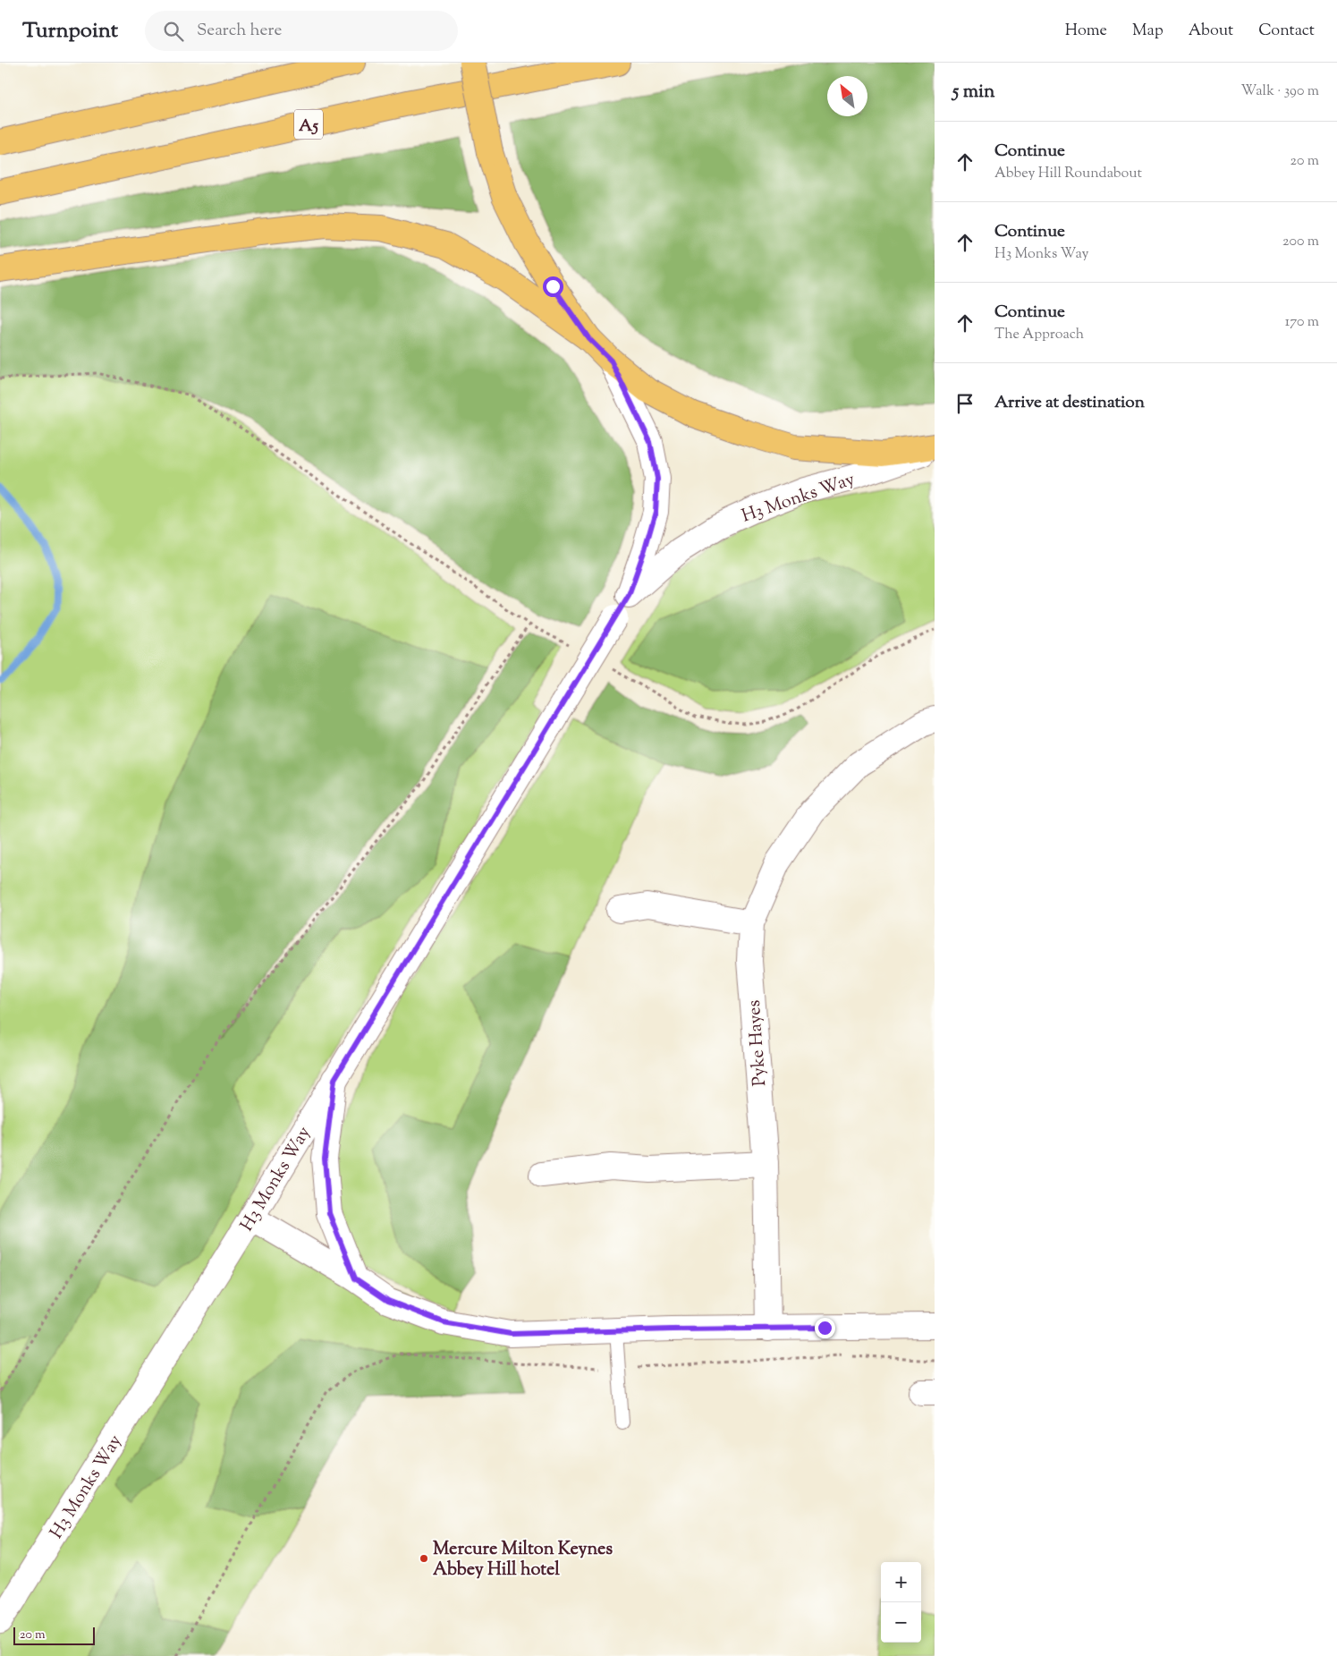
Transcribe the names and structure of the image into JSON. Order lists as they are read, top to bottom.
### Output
{
  "streets": {
    "main road": ["A5"],
    "street": ["H3 Monks Way", "Pyke Hayes"]
  },
  "places": ["Mercure Milton Keynes Abbey Hill hotel"],
  "scale_bar": "20 m",
  "north": "top left",
  "page": {
    "header": "Turnpoint",
    "search": "Search here",
    "nav": [
      "Home",
      "Map",
      "About",
      "Contact"
    ],
    "heading": ["5 min", "Walk · 390 m"],
    "list": [
      ["Continue", "Abbey Hill Roundabout", "20 m"],
      ["Continue", "H3 Monks Way", "200 m"],
      ["Continue", "The Approach", "170 m"],
      "Arrive at destination"
    ],
    "map_buttons": ["+", "−"],
    "scale": "20 m"
  }
}
